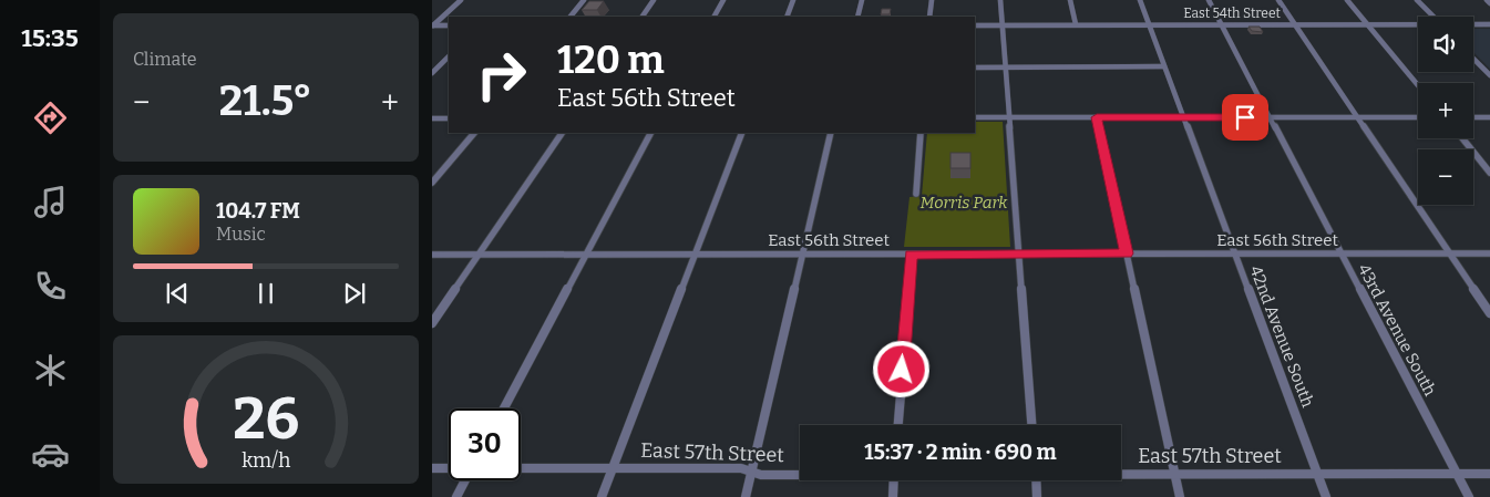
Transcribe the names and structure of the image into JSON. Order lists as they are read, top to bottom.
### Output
{
  "streets": {
    "street": [
      "East 54th Street",
      "East 56th Street",
      "43rd Avenue South",
      "42nd Avenue South",
      "East 57th Street"
    ]
  },
  "crossings": [
    ["East 54th Street", "43rd Avenue South"],
    ["East 54th Street", "42nd Avenue South"],
    ["East 56th Street", "43rd Avenue South"],
    ["East 56th Street", "42nd Avenue South"],
    ["43rd Avenue South", "East 57th Street"],
    ["42nd Avenue South", "East 57th Street"]
  ],
  "parks": ["Morris Park"],
  "page": {
    "tabs": "15:35",
    "tile": "Climate",
    "map_buttons": ["+", "−"],
    "turn": ["120 m", "East 56th Street"],
    "heat": ["−", "21.5°", "+"],
    "song": ["104.7 FM", "Music"],
    "limit": "30",
    "trip": "15:37 · 2 min · 690 m",
    "gauge": ["26", "km/h"]
  }
}
